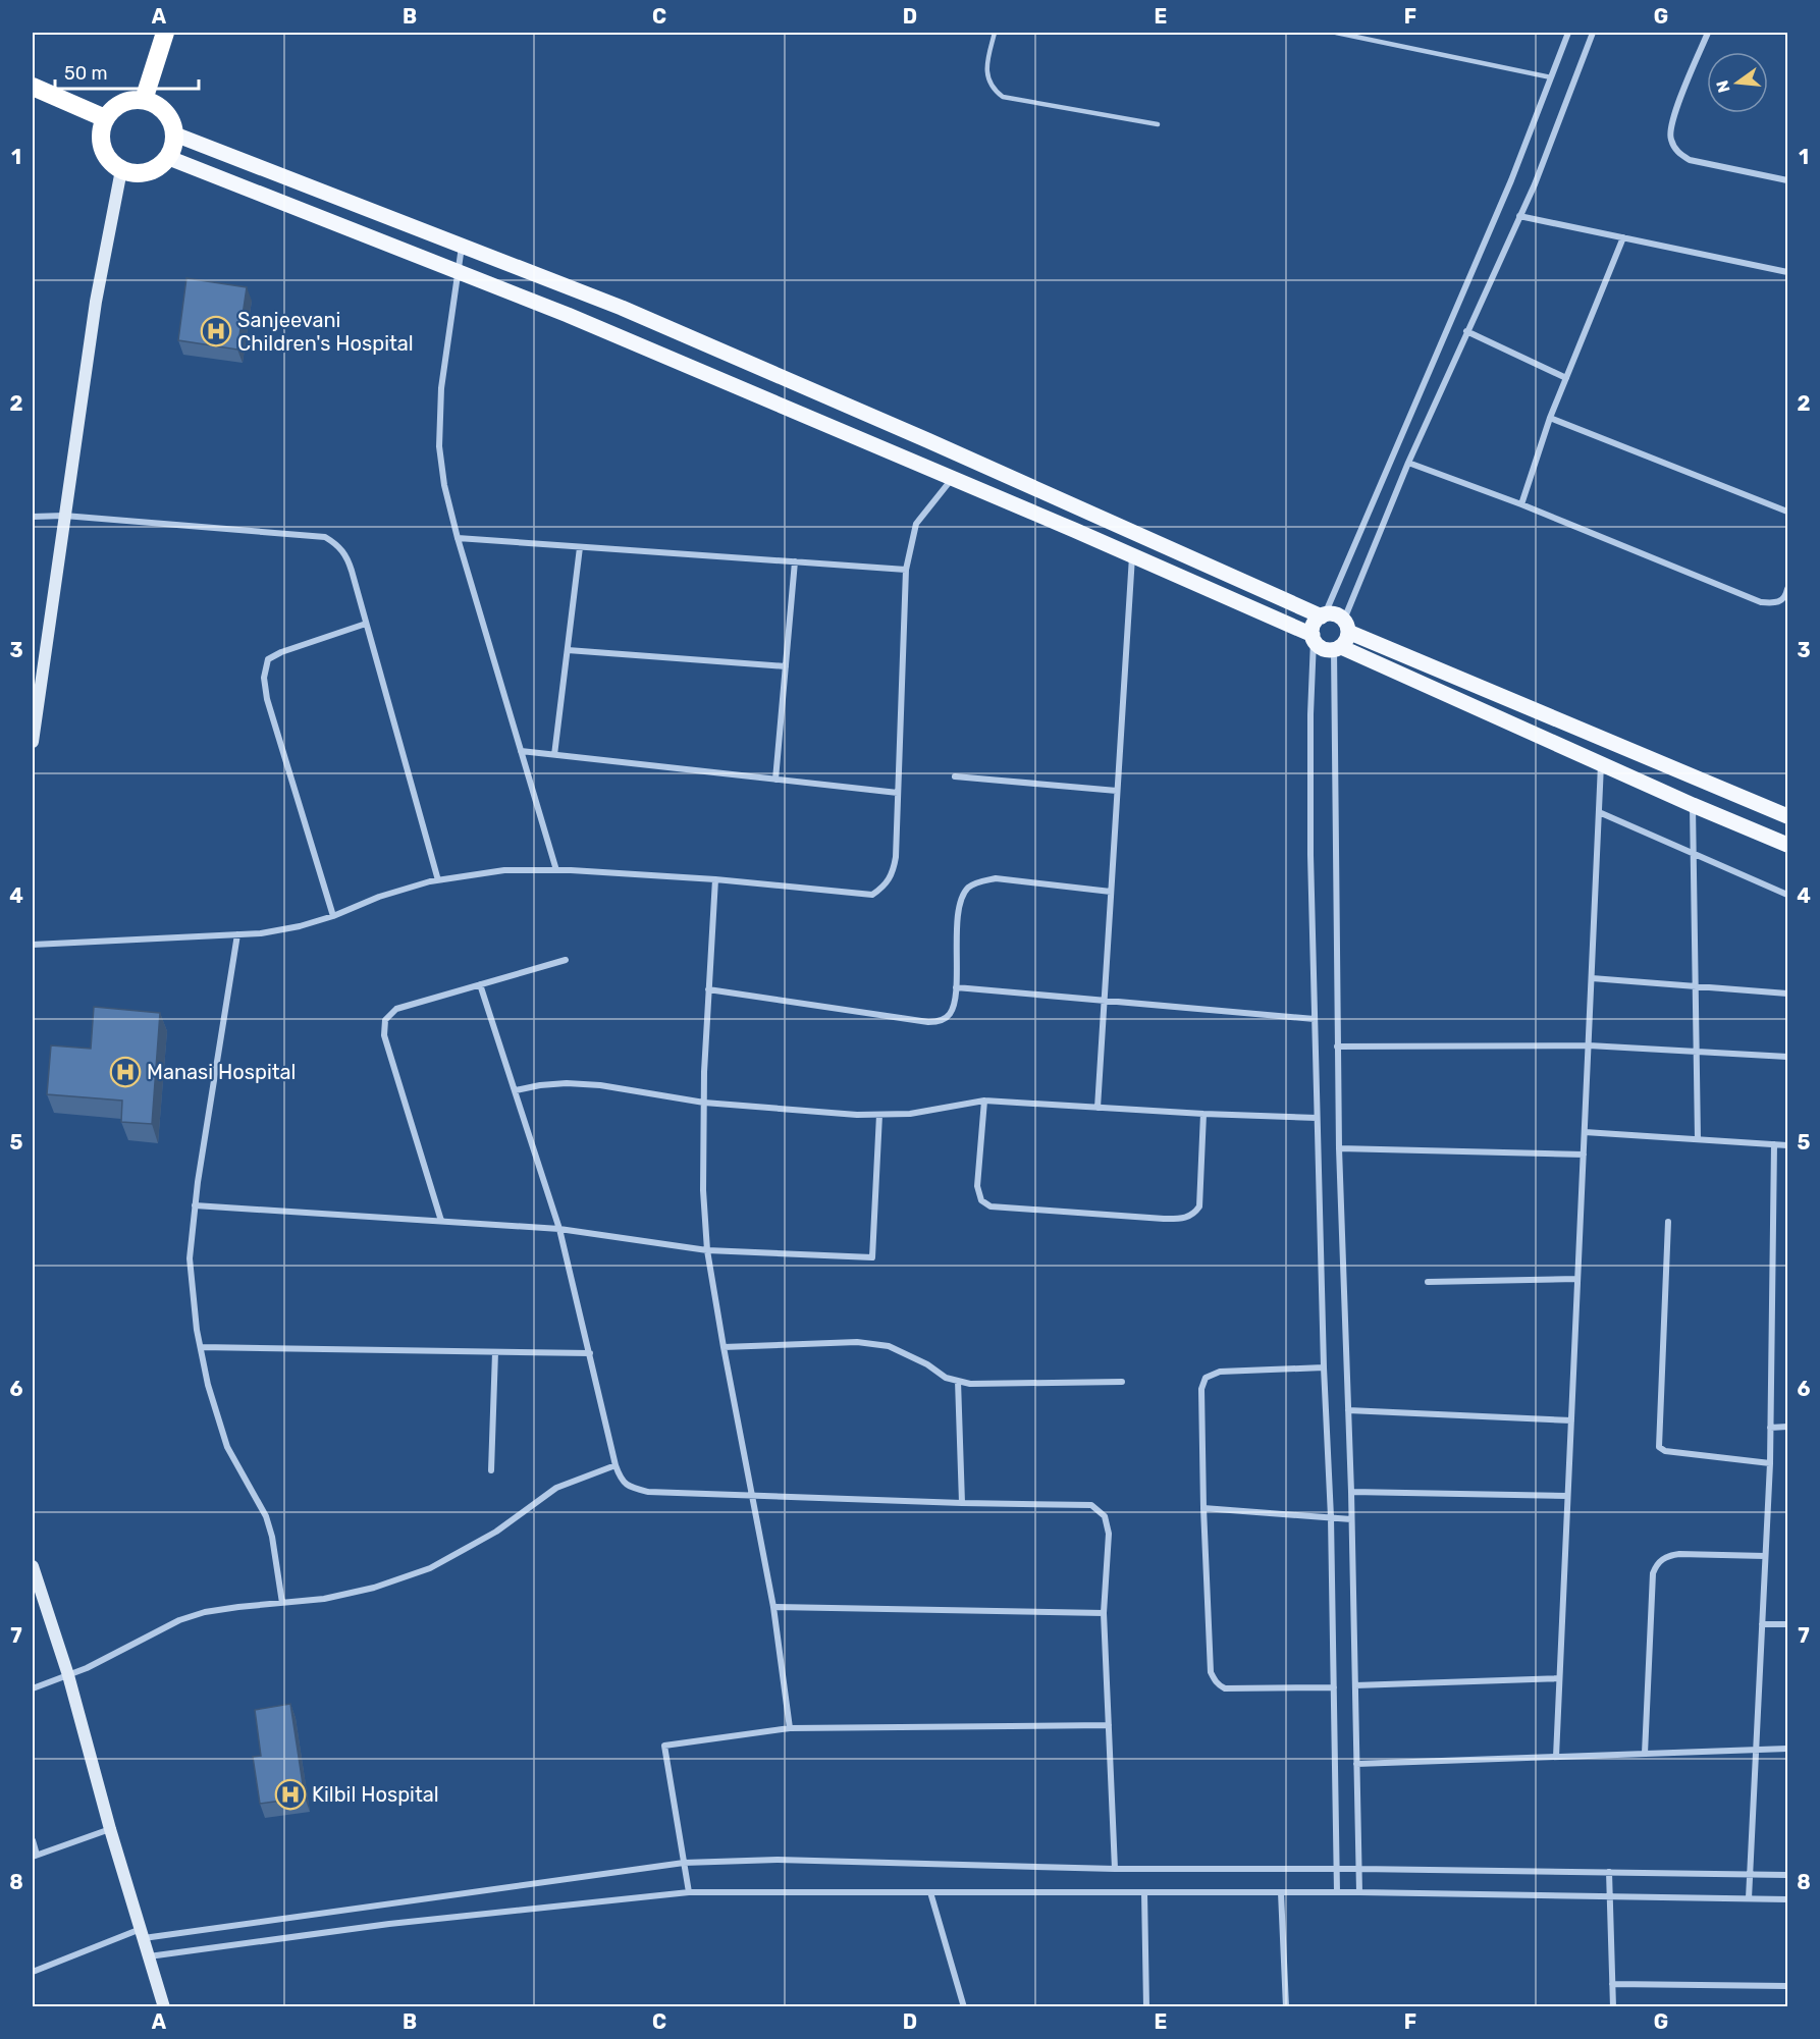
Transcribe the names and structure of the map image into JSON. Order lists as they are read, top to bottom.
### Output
{
  "places": {
    "hospital": ["Sanjeevani Children's Hospital", "Manasi Hospital", "Kilbil Hospital"]
  },
  "scale_bar": "50 m",
  "north": "left",
  "grid": {
    "columns": [
      "A",
      "B",
      "C",
      "D",
      "E",
      "F",
      "G"
    ],
    "rows": [
      "1",
      "2",
      "3",
      "4",
      "5",
      "6",
      "7",
      "8"
    ]
  }
}
